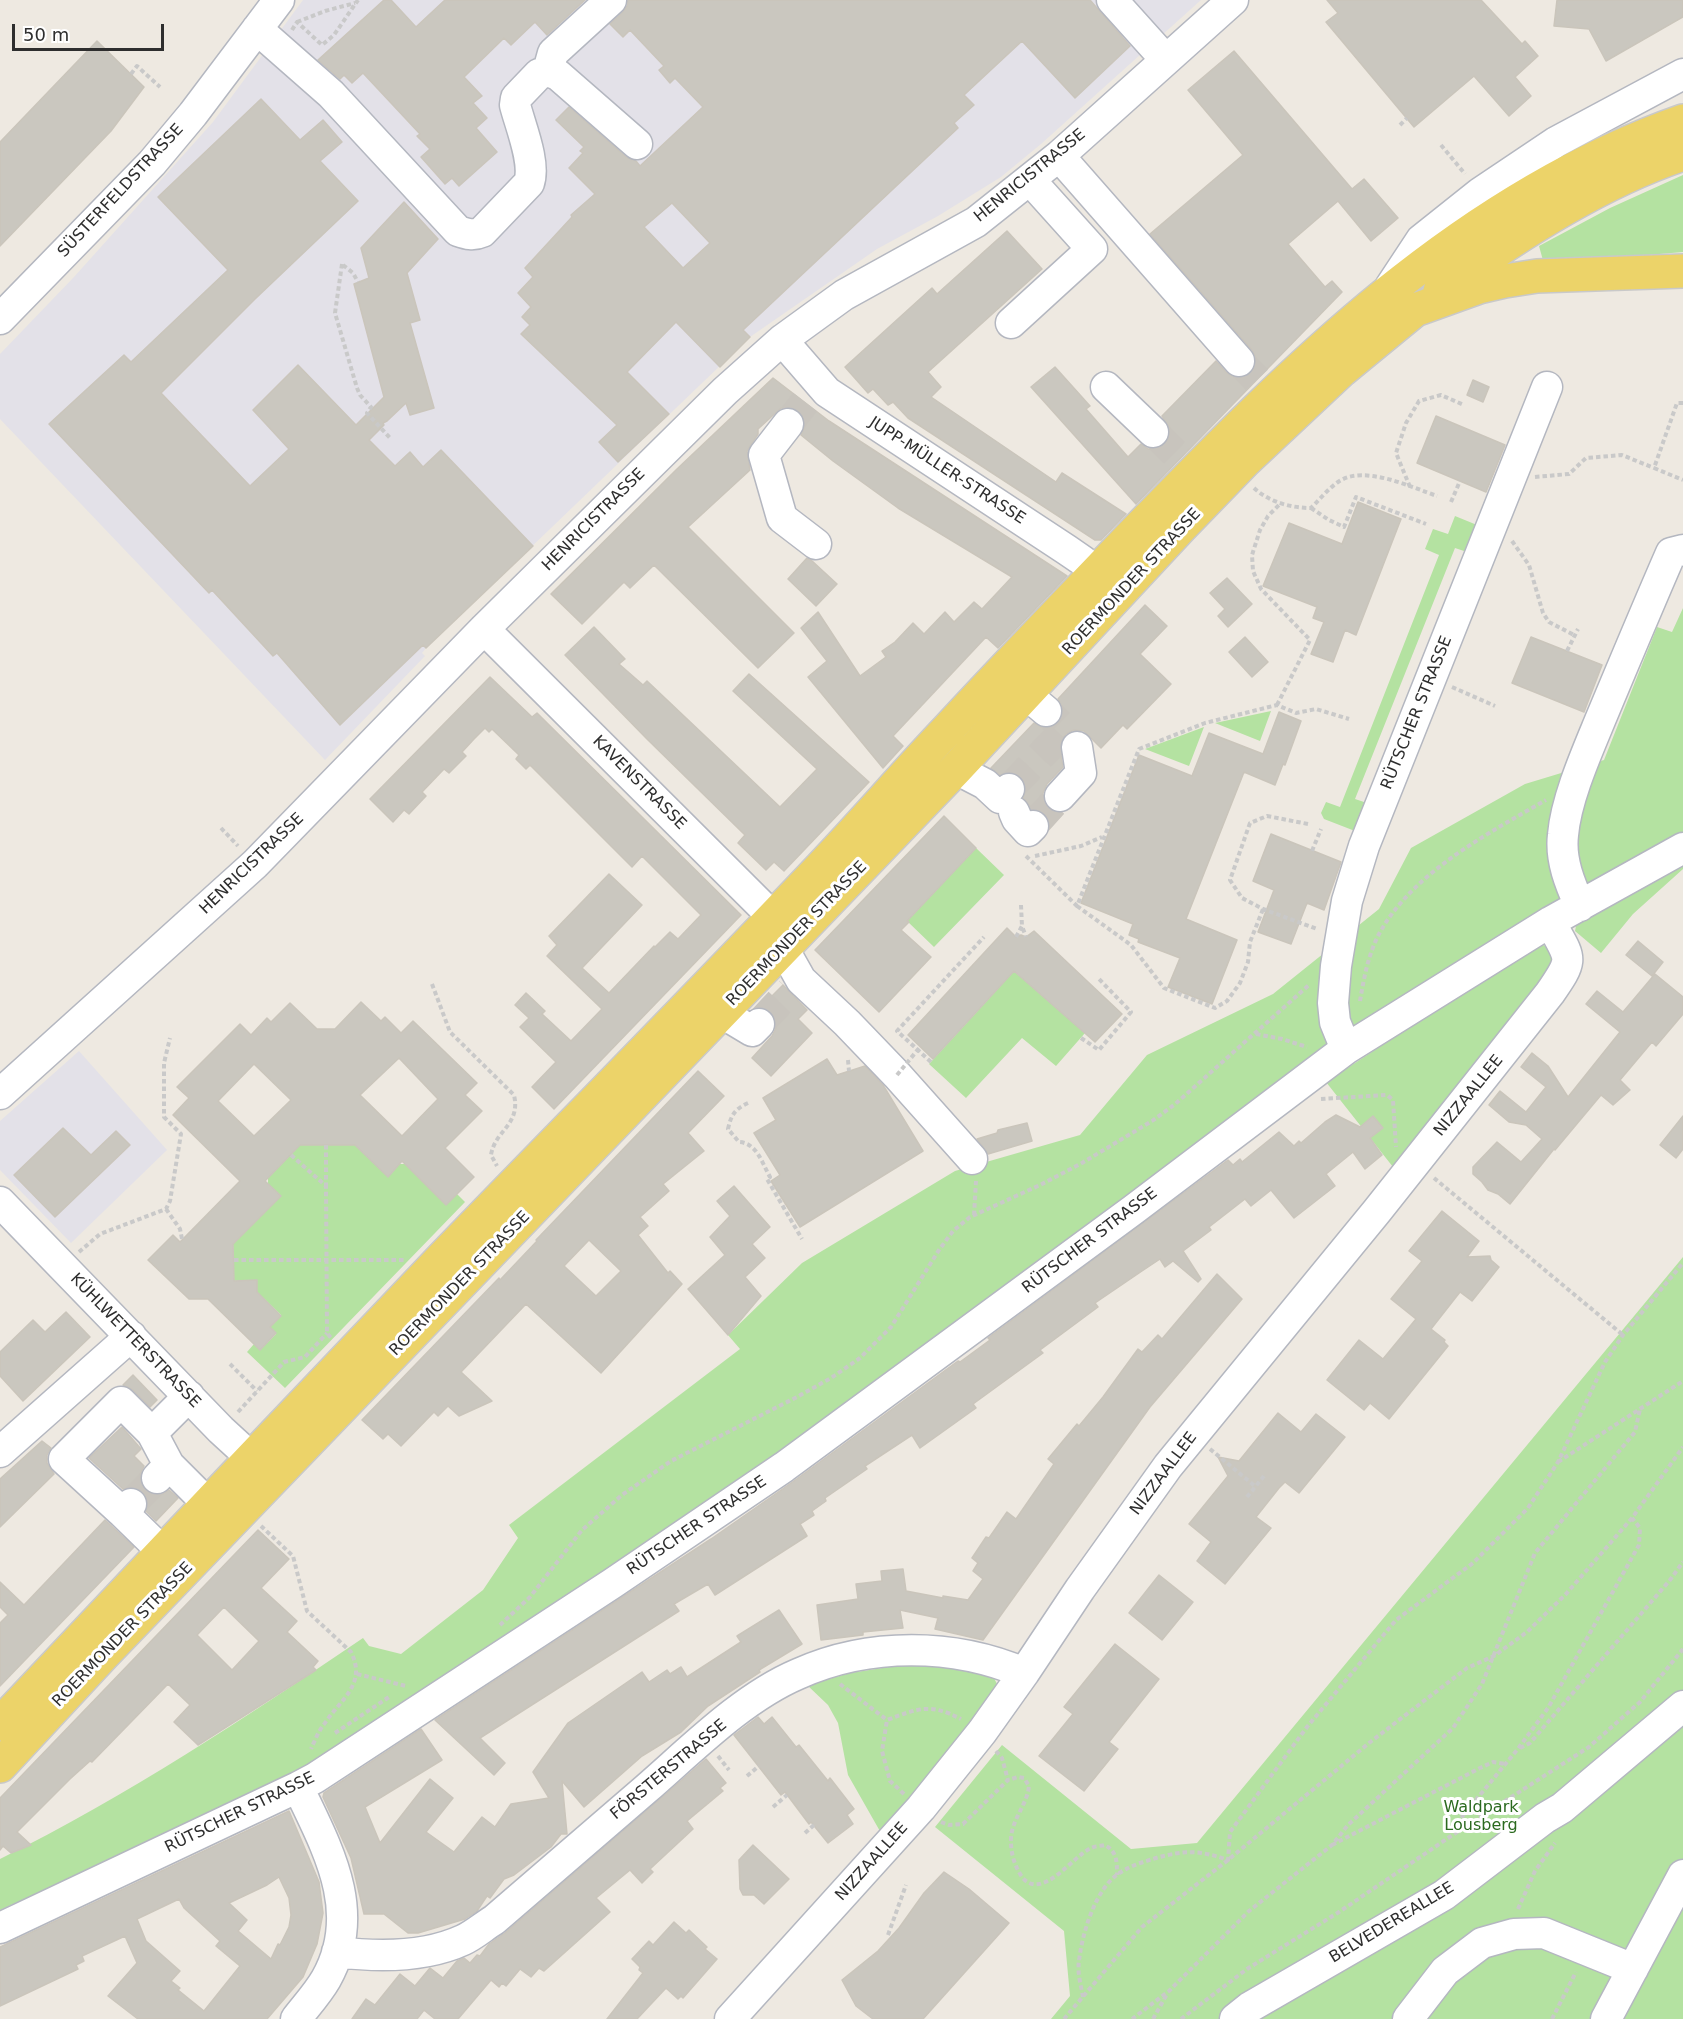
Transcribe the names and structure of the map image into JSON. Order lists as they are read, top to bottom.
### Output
{
  "streets": {
    "main road": ["ROERMONDER STRASSE"],
    "street": [
      "HENRICISTRASSE",
      "SÜSTERFELDSTRASSE",
      "JUPP-MÜLLER-STRASSE",
      "RÜTSCHER STRASSE",
      "KAVENSTRASSE",
      "NIZZAALLEE",
      "KÜHLWETTERSTRASSE",
      "FÖRSTERSTRASSE",
      "BELVEDEREALLEE"
    ]
  },
  "crossings": [
    ["HENRICISTRASSE", "JUPP-MÜLLER-STRASSE"],
    ["HENRICISTRASSE", "KAVENSTRASSE"],
    ["JUPP-MÜLLER-STRASSE", "ROERMONDER STRASSE"],
    ["ROERMONDER STRASSE", "KAVENSTRASSE"],
    ["ROERMONDER STRASSE", "KÜHLWETTERSTRASSE"],
    ["RÜTSCHER STRASSE", "NIZZAALLEE"],
    ["NIZZAALLEE", "FÖRSTERSTRASSE"]
  ],
  "parks": ["Waldpark Lousberg"],
  "scale_bar": "50 m"
}
